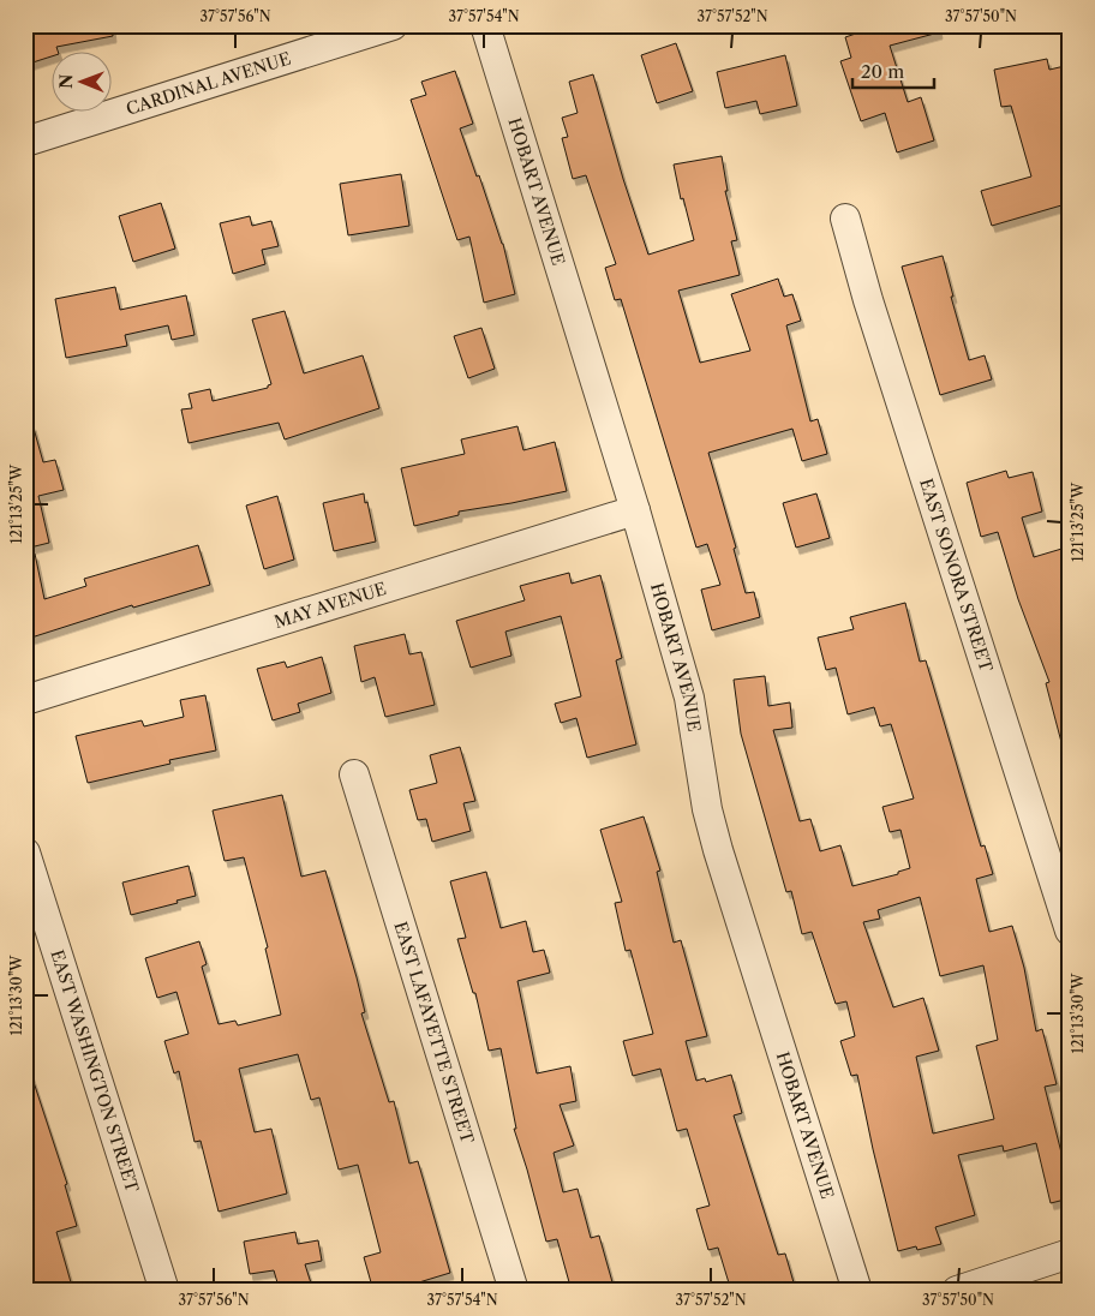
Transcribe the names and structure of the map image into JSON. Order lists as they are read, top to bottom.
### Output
{
  "streets": {
    "street": [
      "CARDINAL AVENUE",
      "HOBART AVENUE",
      "EAST SONORA STREET",
      "MAY AVENUE",
      "EAST LAFAYETTE STREET",
      "EAST WASHINGTON STREET"
    ]
  },
  "crossings": [
    ["HOBART AVENUE", "MAY AVENUE"]
  ],
  "scale_bar": "20 m",
  "north": "left",
  "coordinates": [
    "37°57'56\"N",
    "37°57'54\"N",
    "37°57'52\"N",
    "37°57'50\"N",
    "121°13'25\"W",
    "121°13'30\"W"
  ]
}
